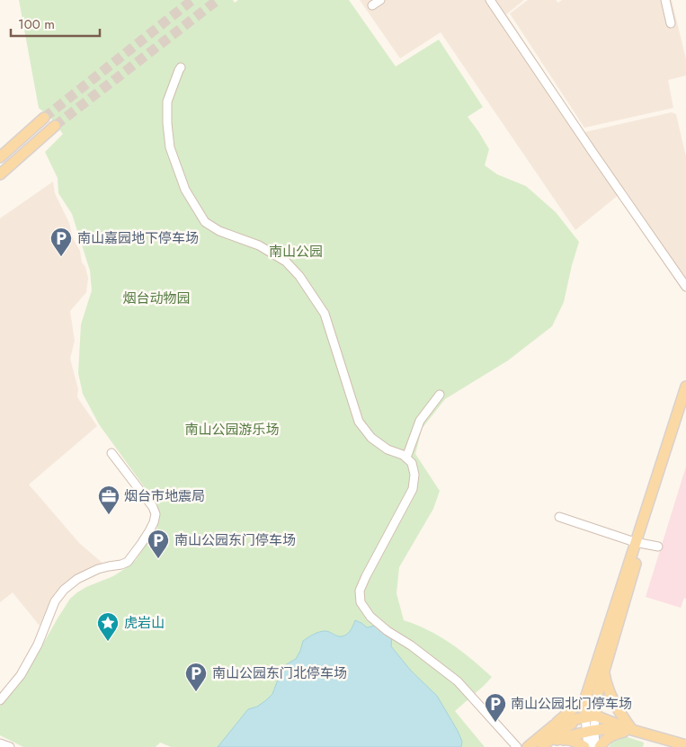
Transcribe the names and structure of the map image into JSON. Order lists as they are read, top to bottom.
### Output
{
  "parks": ["南山公园", "烟台动物园", "南山公园游乐场"],
  "places": {
    "parking": [
      "南山嘉园地下停车场",
      "南山公园东门停车场",
      "南山公园东门北停车场",
      "南山公园北门停车场"
    ],
    "office": ["烟台市地震局"],
    "place": ["虎岩山"]
  },
  "scale_bar": "100 m"
}
